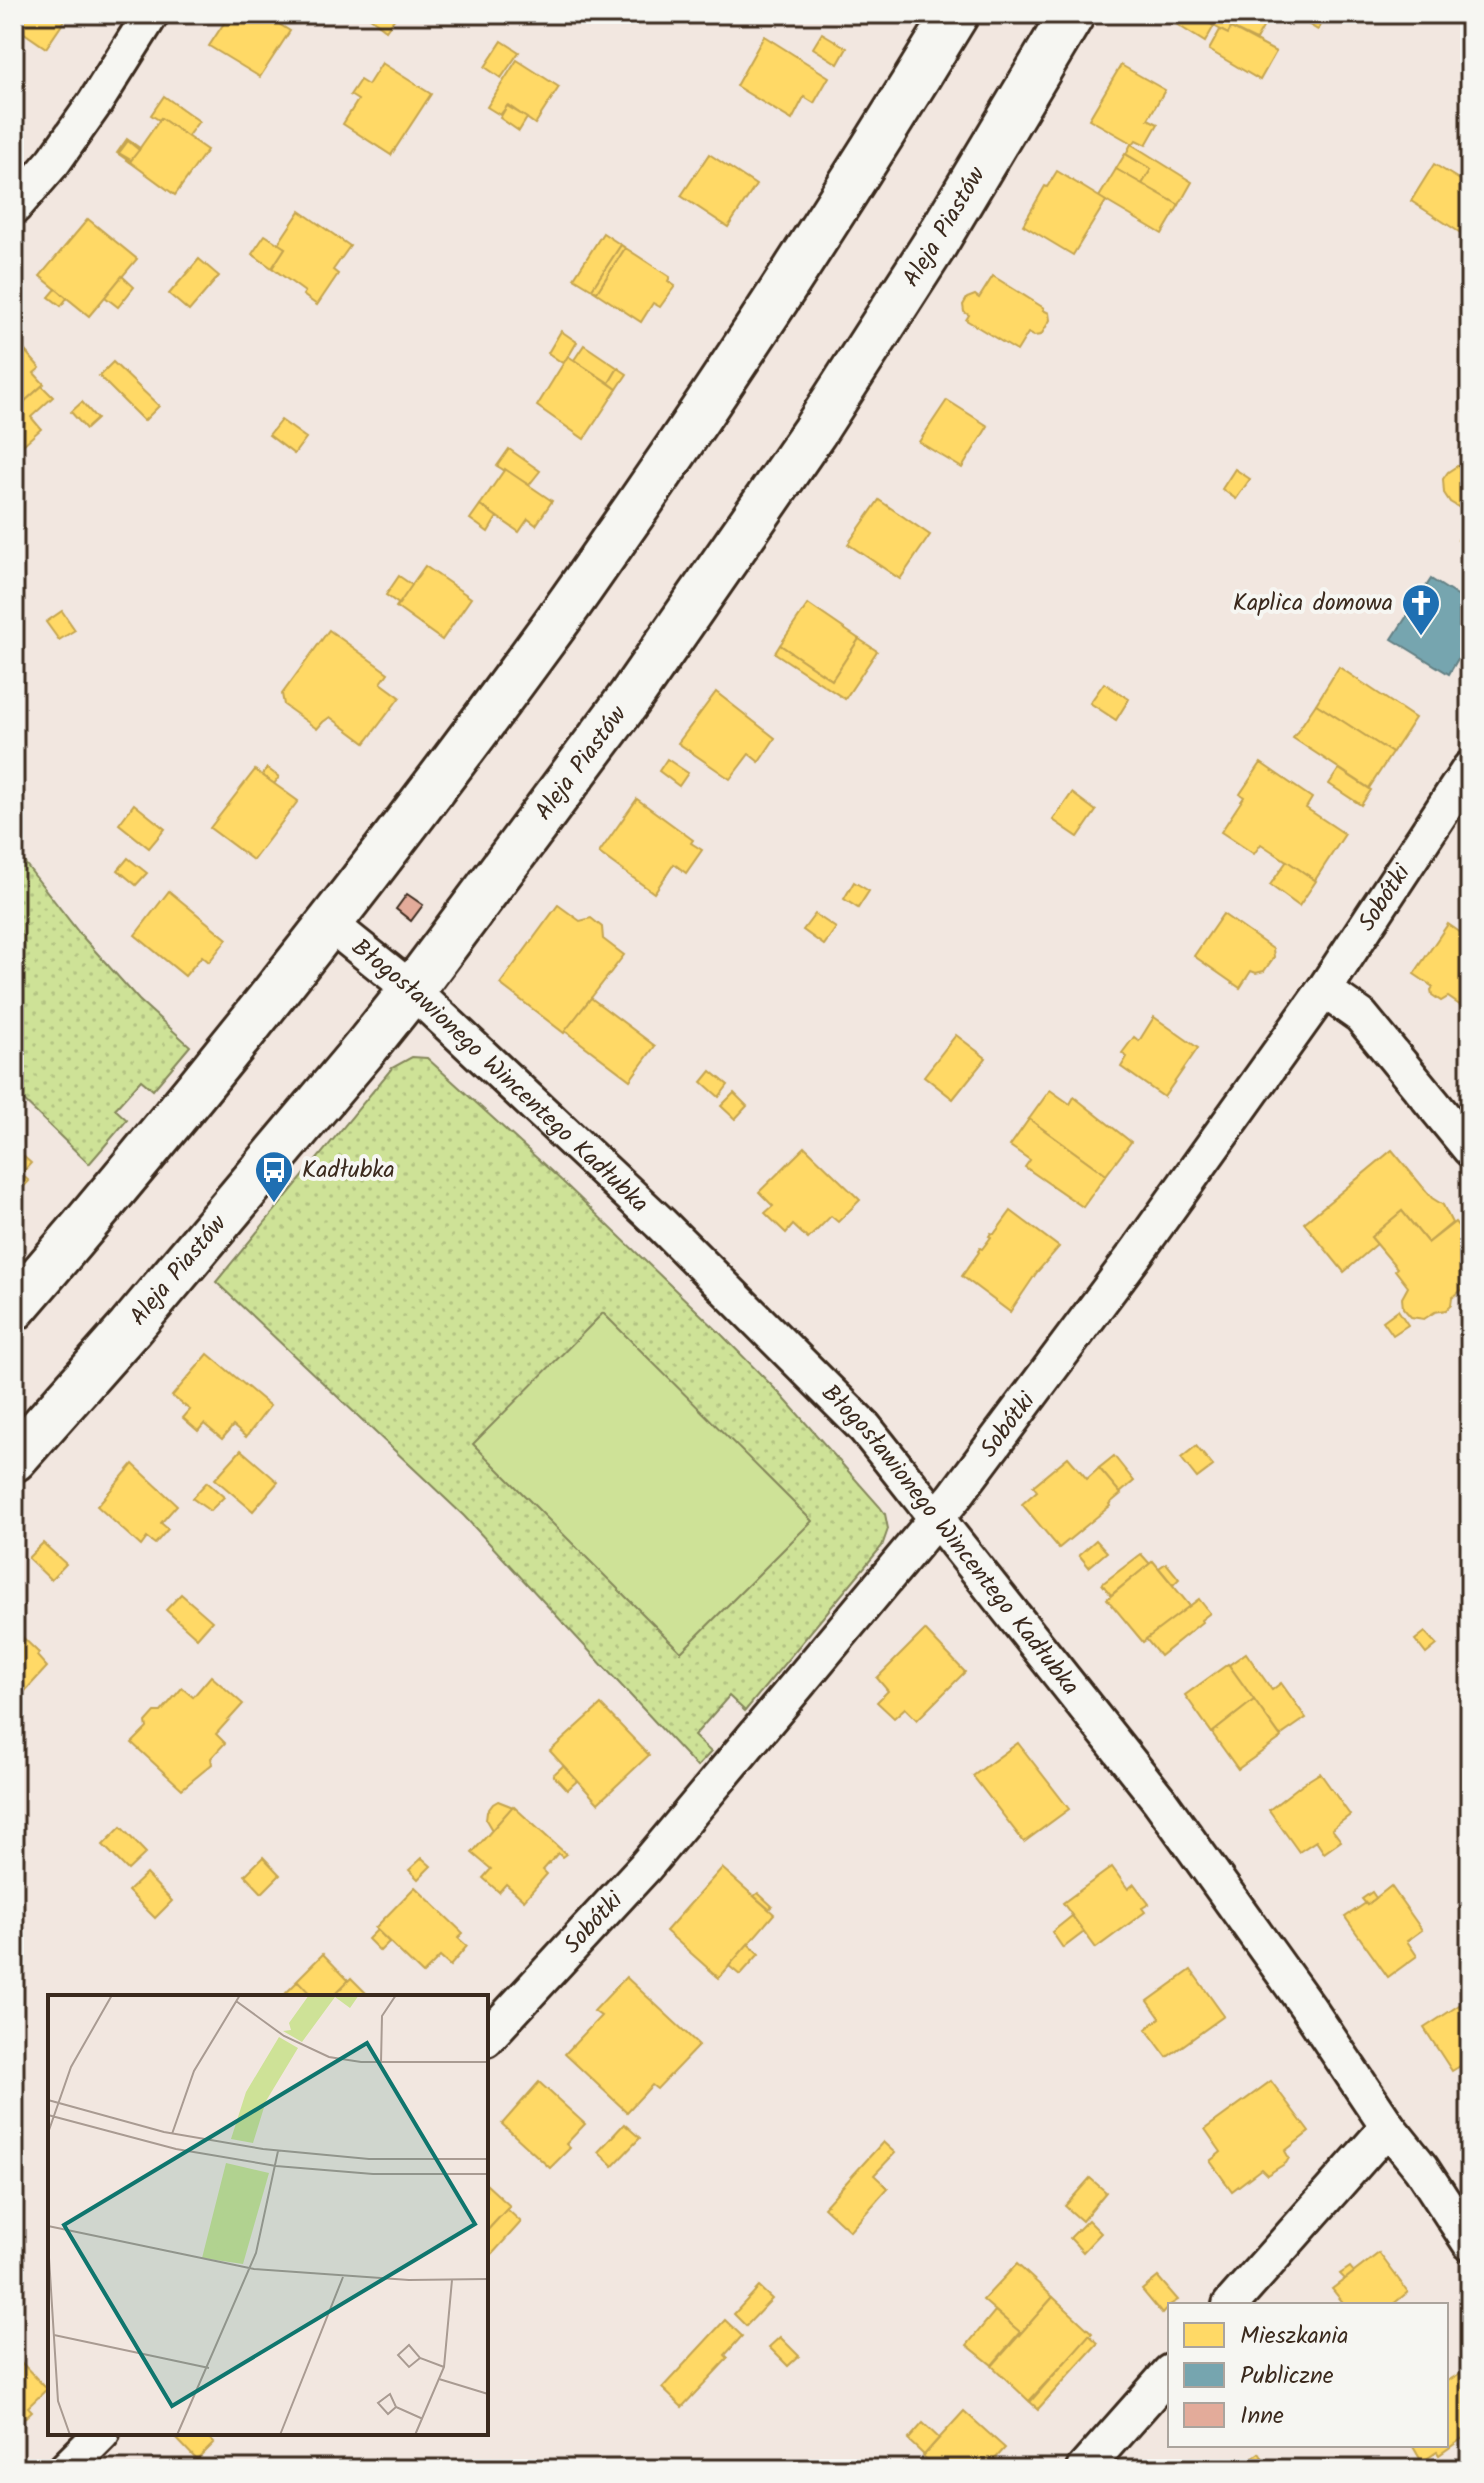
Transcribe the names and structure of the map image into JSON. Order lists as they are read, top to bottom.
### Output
{
  "streets": {
    "street": ["Aleja Piastów", "Sobótki", "Błogosławionego Wincentego Kadłubka"]
  },
  "crossings": [
    ["Aleja Piastów", "Błogosławionego Wincentego Kadłubka"],
    ["Sobótki", "Błogosławionego Wincentego Kadłubka"]
  ],
  "places": {
    "church": ["Kaplica domowa"],
    "bus stop": ["Kadłubka"]
  },
  "legend": ["Mieszkania", "Publiczne", "Inne"]
}
